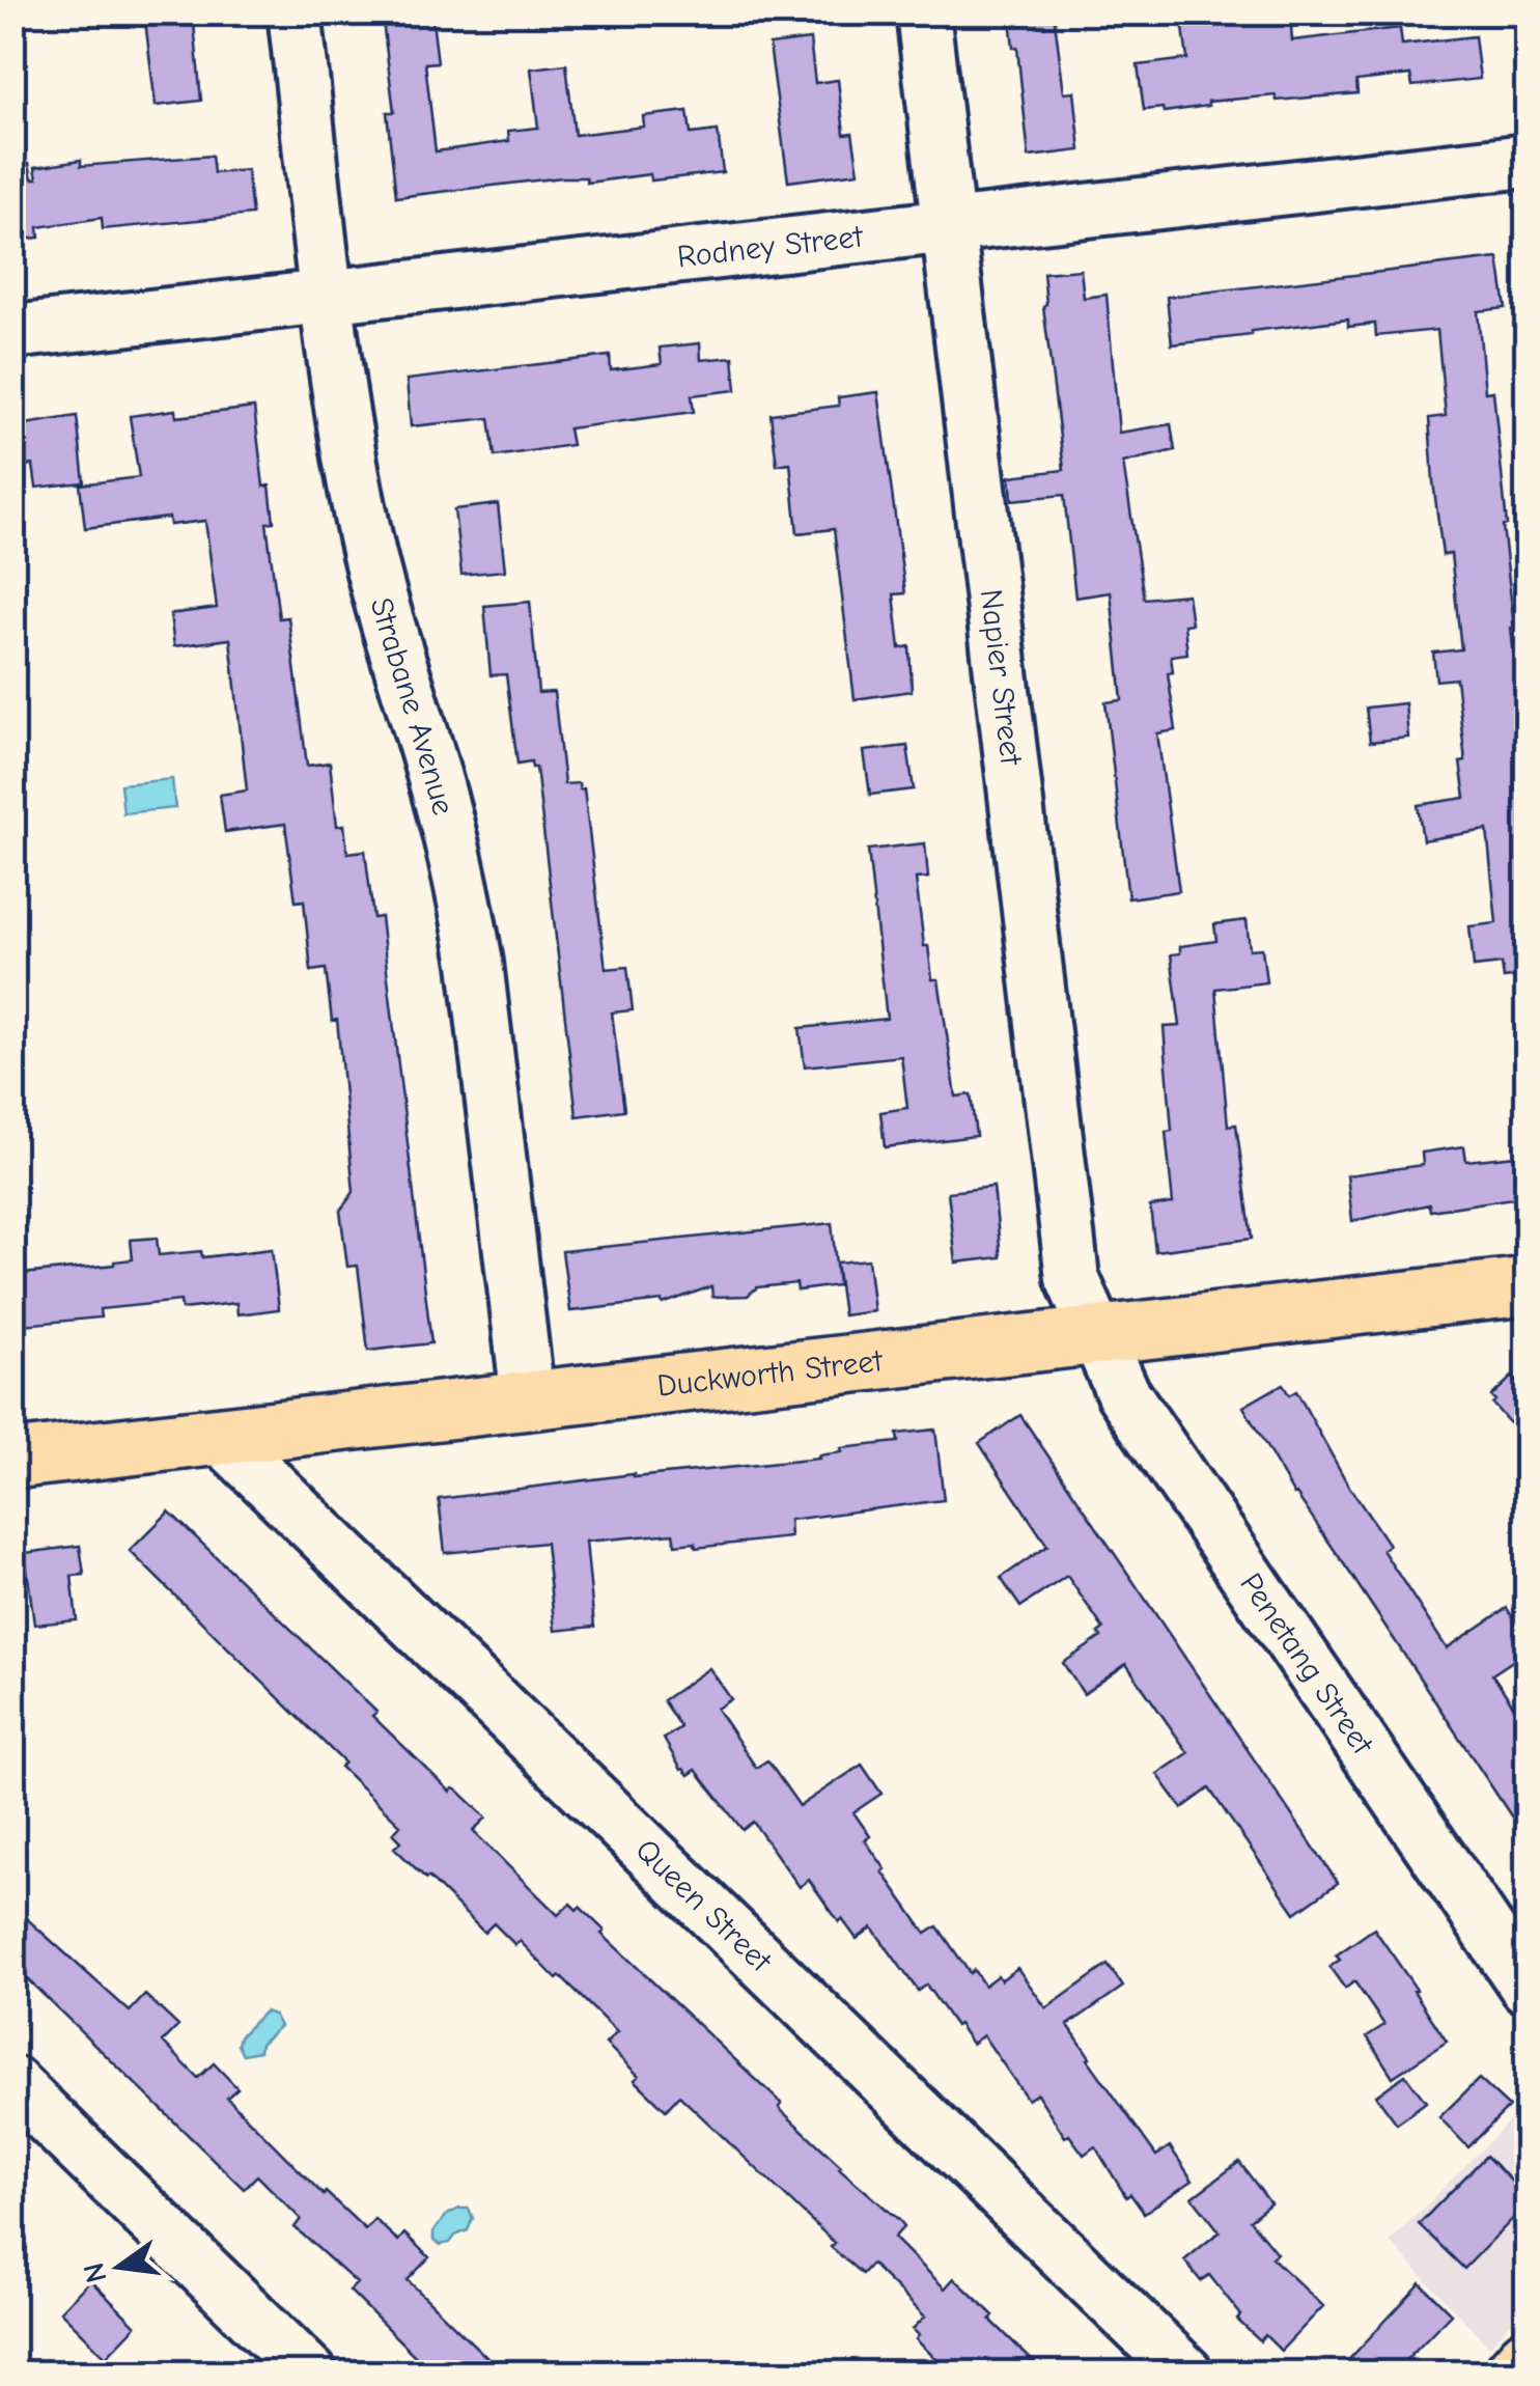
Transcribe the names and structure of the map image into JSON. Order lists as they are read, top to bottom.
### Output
{
  "streets": {
    "main road": ["Duckworth Street"],
    "street": [
      "Rodney Street",
      "Napier Street",
      "Strabane Avenue",
      "Penetang Street",
      "Queen Street"
    ]
  },
  "crossings": [
    ["Rodney Street", "Napier Street"],
    ["Rodney Street", "Strabane Avenue"],
    ["Napier Street", "Duckworth Street"],
    ["Napier Street", "Penetang Street"],
    ["Strabane Avenue", "Duckworth Street"],
    ["Duckworth Street", "Penetang Street"],
    ["Duckworth Street", "Queen Street"]
  ],
  "north": "left"
}
